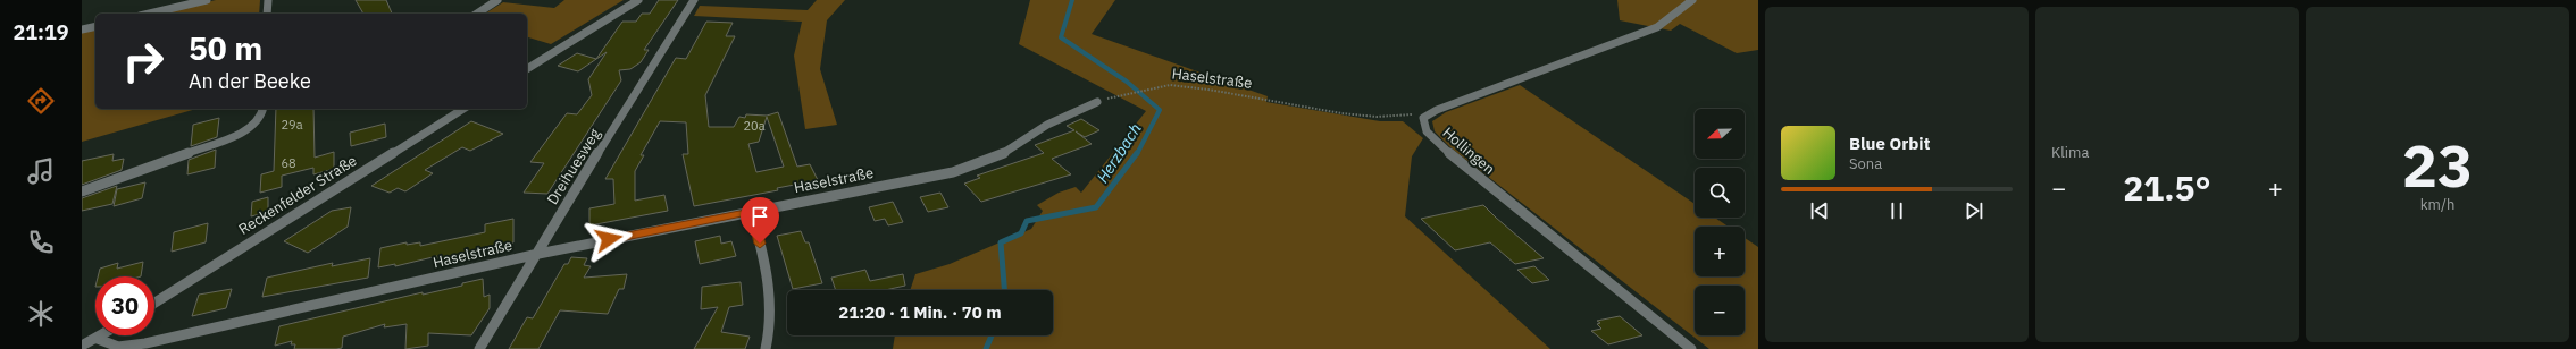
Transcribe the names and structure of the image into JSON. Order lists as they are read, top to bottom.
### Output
{
  "streets": {
    "street": [
      "Haselstraße",
      "Hollingen",
      "Dreihuesweg",
      "Reckenfelder Straße"
    ]
  },
  "crossings": [
    ["Haselstraße", "Hollingen"],
    ["Haselstraße", "Dreihuesweg"]
  ],
  "water": ["Herzbach"],
  "house_numbers": ["29a", "20a", "68"],
  "north": "left",
  "page": {
    "tabs": "21:19",
    "tile": [
      "Klima",
      ["23", "km/h"]
    ],
    "turn": ["50 m", "An der Beeke"],
    "map_buttons": ["+", "−"],
    "song": ["Blue Orbit", "Sona"],
    "heat": ["−", "21.5°", "+"],
    "limit": "30",
    "trip": "21:20 · 1 Min. · 70 m"
  }
}
